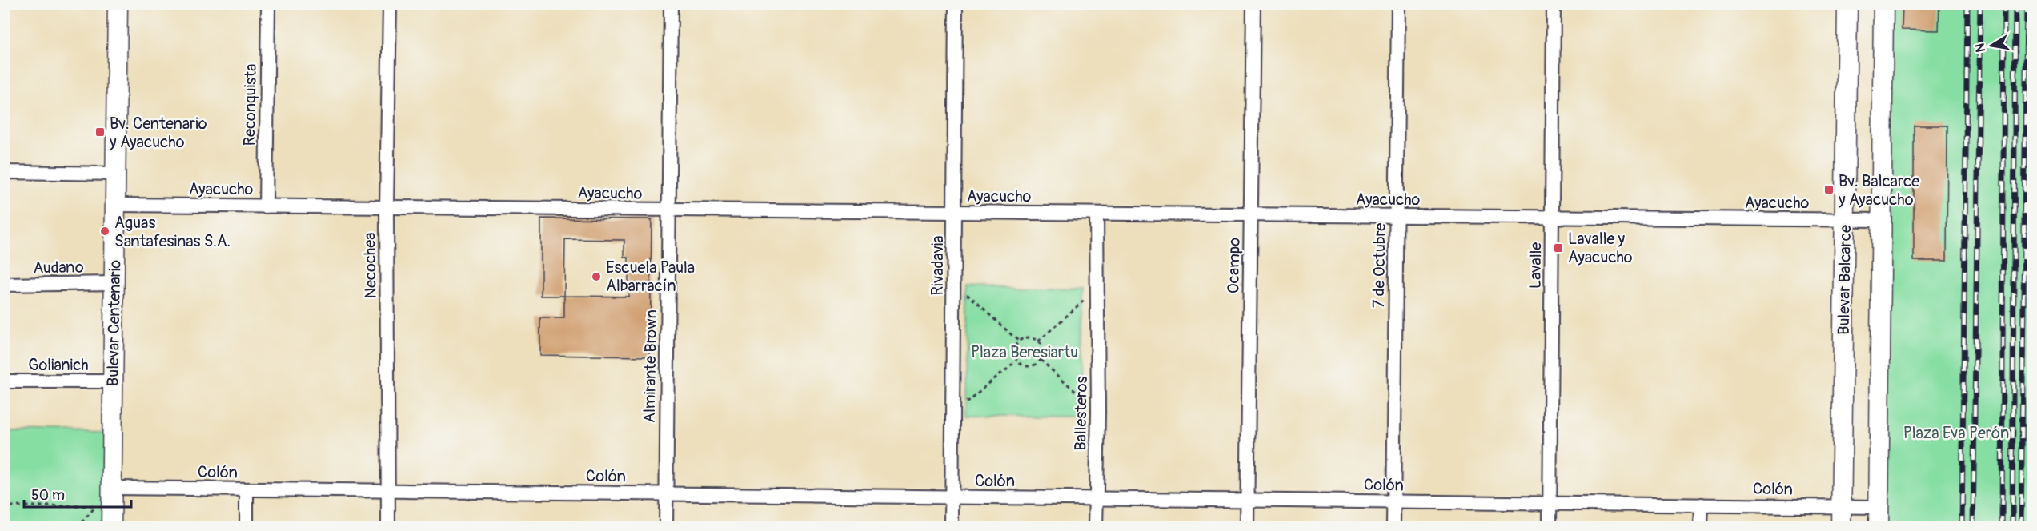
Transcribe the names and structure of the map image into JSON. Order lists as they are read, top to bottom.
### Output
{
  "streets": {
    "main road": ["Bulevar Balcarce", "Bulevar Centenario"],
    "street": [
      "Reconquista",
      "Ayacucho",
      "Necochea",
      "Rivadavia",
      "Ocampo",
      "7 de Octubre",
      "Lavalle",
      "Audano",
      "Golianich",
      "Almirante Brown",
      "Ballesteros",
      "Colón"
    ]
  },
  "crossings": [
    ["Reconquista", "Ayacucho"],
    ["Ayacucho", "Necochea"],
    ["Ayacucho", "Rivadavia"],
    ["Ayacucho", "Ocampo"],
    ["Ayacucho", "7 de Octubre"],
    ["Ayacucho", "Lavalle"],
    ["Ayacucho", "Bulevar Balcarce"],
    ["Ayacucho", "Bulevar Centenario"],
    ["Ayacucho", "Almirante Brown"],
    ["Ayacucho", "Ballesteros"],
    ["Necochea", "Colón"],
    ["Rivadavia", "Colón"],
    ["Ocampo", "Colón"],
    ["7 de Octubre", "Colón"],
    ["Lavalle", "Colón"],
    ["Audano", "Bulevar Centenario"],
    ["Bulevar Balcarce", "Colón"],
    ["Bulevar Centenario", "Golianich"],
    ["Bulevar Centenario", "Colón"],
    ["Almirante Brown", "Colón"],
    ["Ballesteros", "Colón"]
  ],
  "parks": ["Plaza Beresiartu", "Plaza Eva Perón"],
  "places": {
    "transit": ["Bv. Centenario y Ayacucho", "Bv. Balcarce y Ayacucho", "Lavalle y Ayacucho"],
    "other": ["Aguas Santafesinas S.A.", "Escuela Paula Albarracín"]
  },
  "scale_bar": "50 m",
  "north": "left"
}
